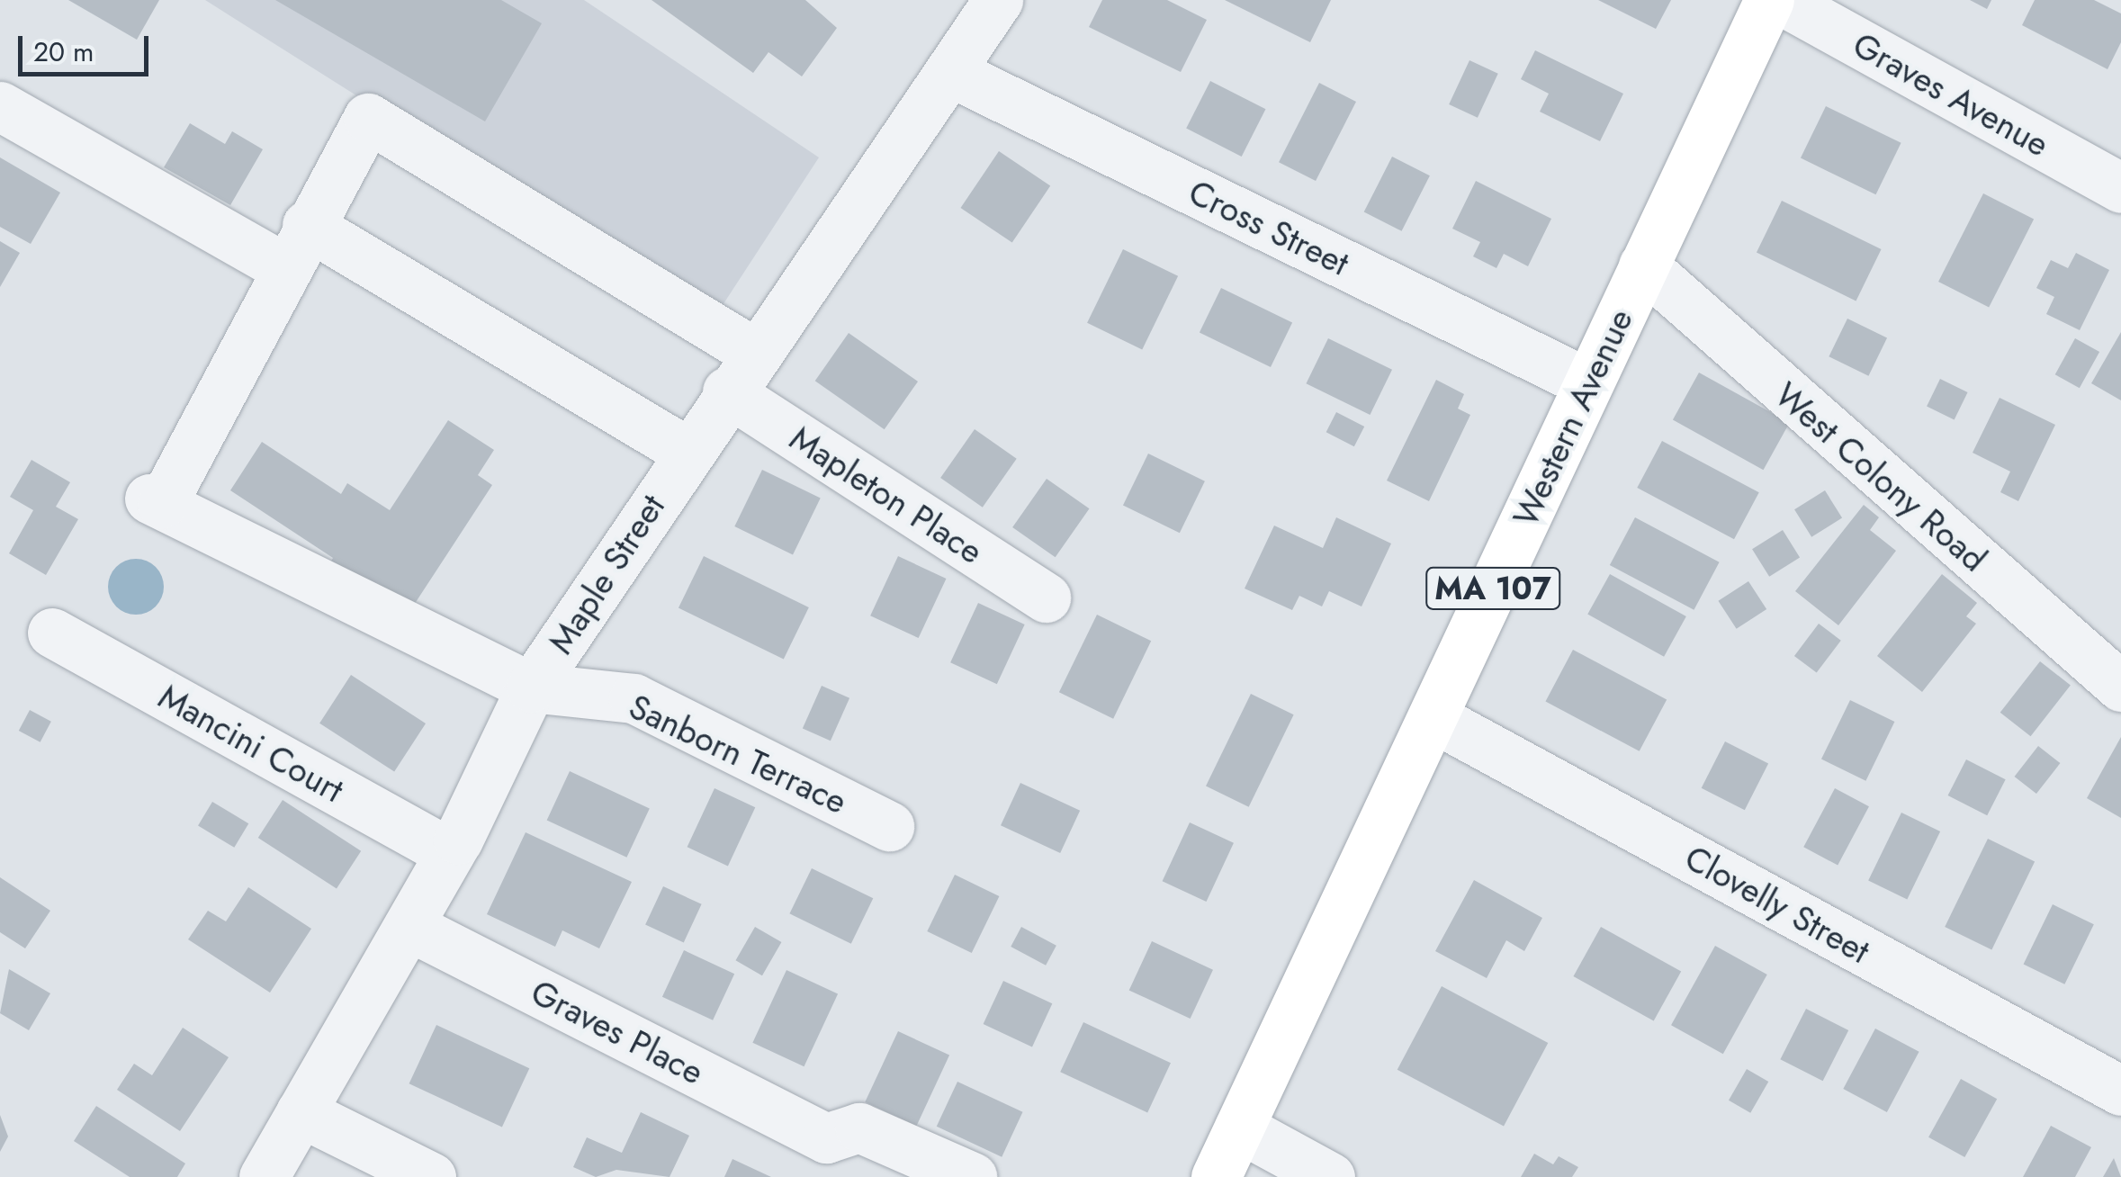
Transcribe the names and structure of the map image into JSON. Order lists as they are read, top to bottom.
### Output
{
  "streets": {
    "main road": ["Western Avenue", "MA 107"],
    "street": [
      "Graves Avenue",
      "Cross Street",
      "West Colony Road",
      "Mapleton Place",
      "Maple Street",
      "Mancini Court",
      "Sanborn Terrace",
      "Clovelly Street",
      "Graves Place"
    ]
  },
  "crossings": [
    ["Cross Street", "Western Avenue"],
    ["Cross Street", "Maple Street"],
    ["Western Avenue", "West Colony Road"],
    ["Western Avenue", "Clovelly Street"],
    ["Mapleton Place", "Maple Street"],
    ["Maple Street", "Mancini Court"],
    ["Maple Street", "Sanborn Terrace"],
    ["Maple Street", "Graves Place"]
  ],
  "scale_bar": "20 m"
}
